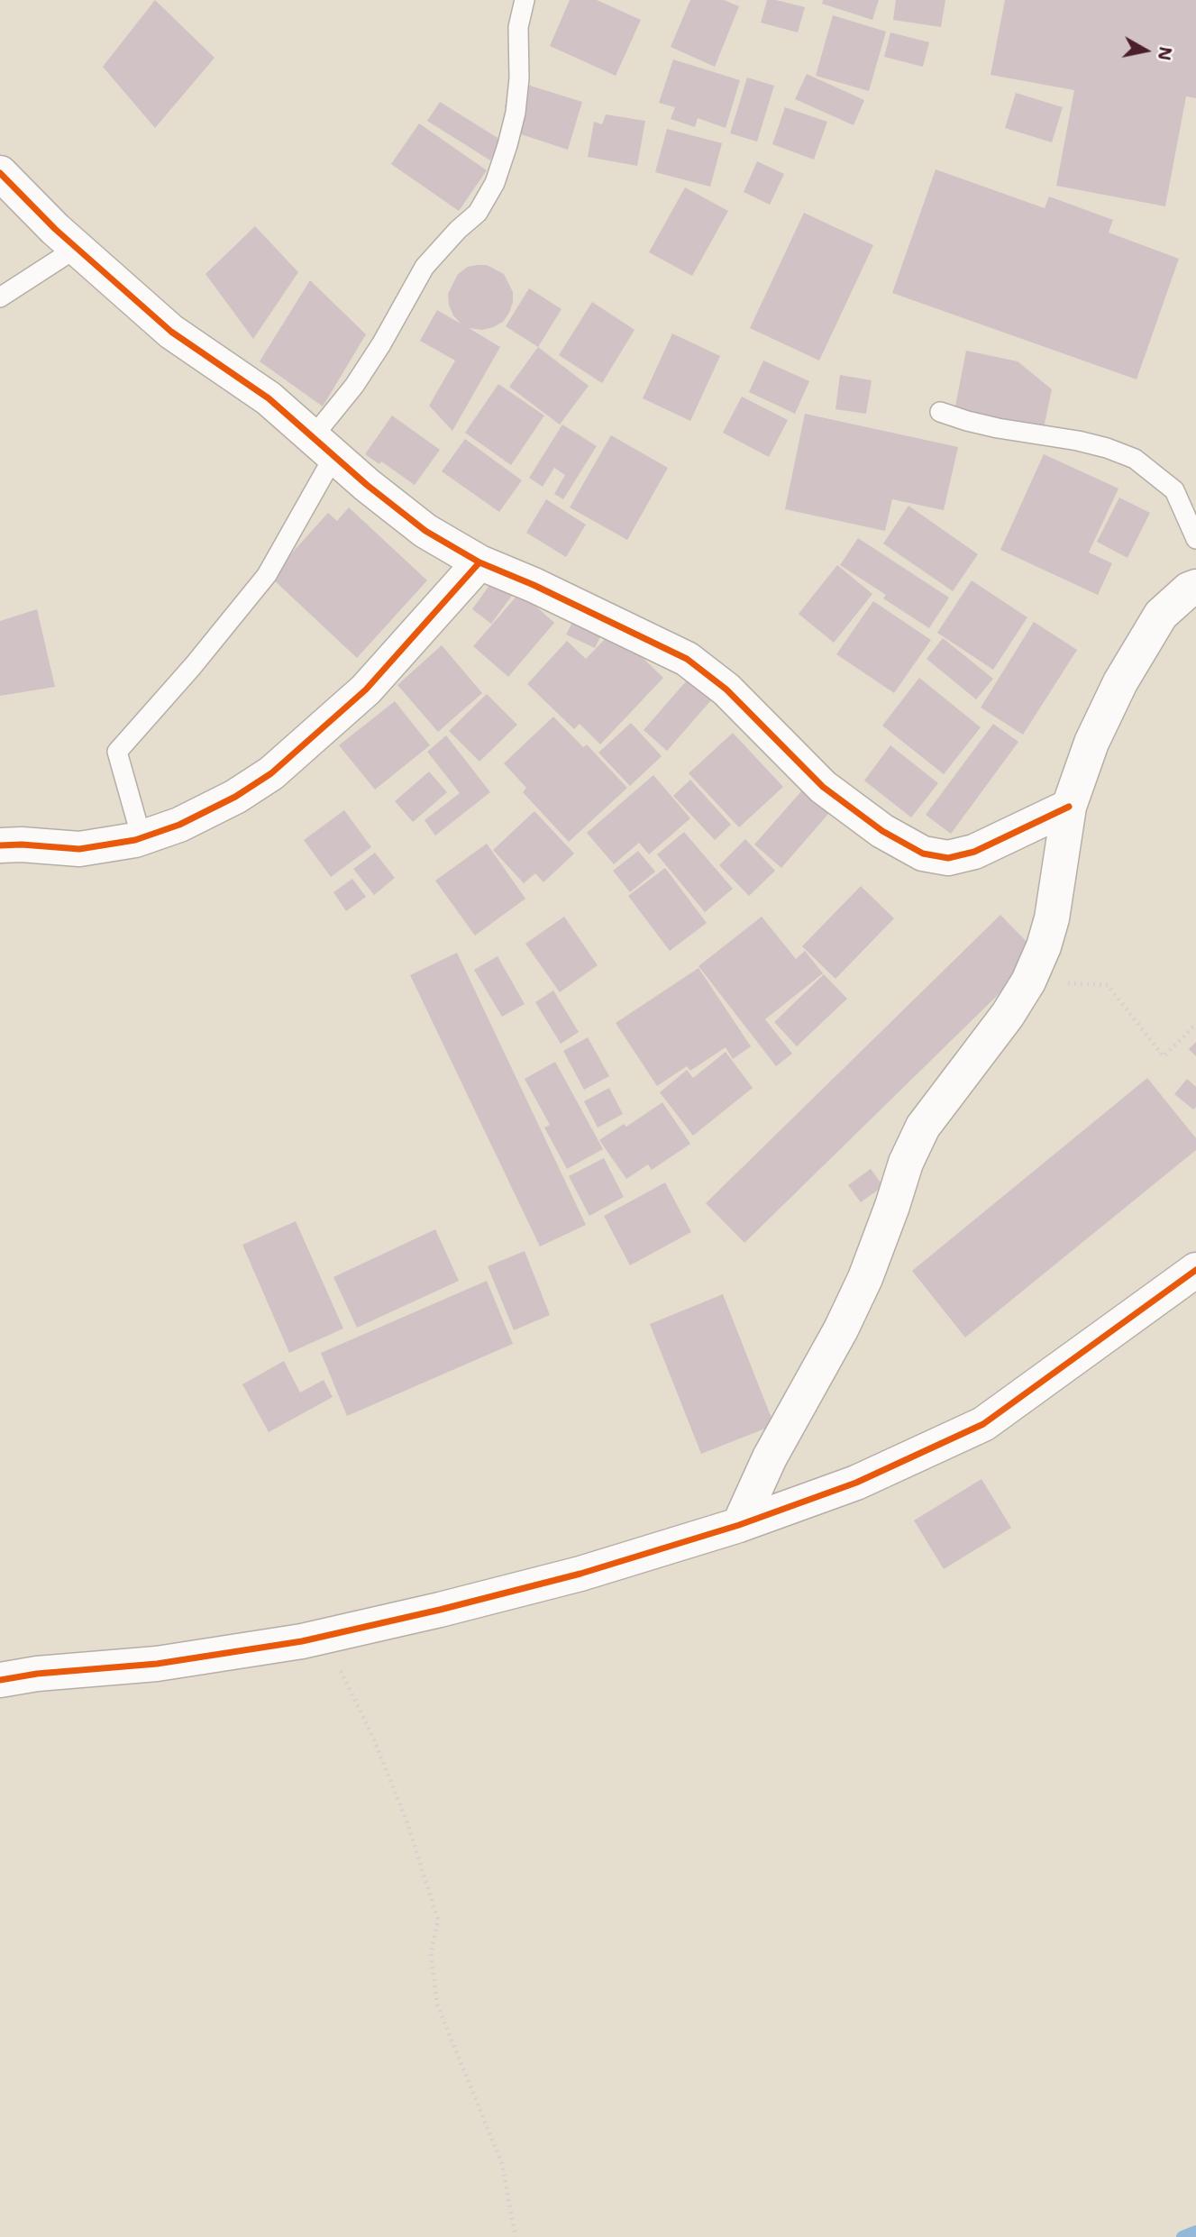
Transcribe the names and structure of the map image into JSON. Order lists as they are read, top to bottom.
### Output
{
  "north": "right"
}
